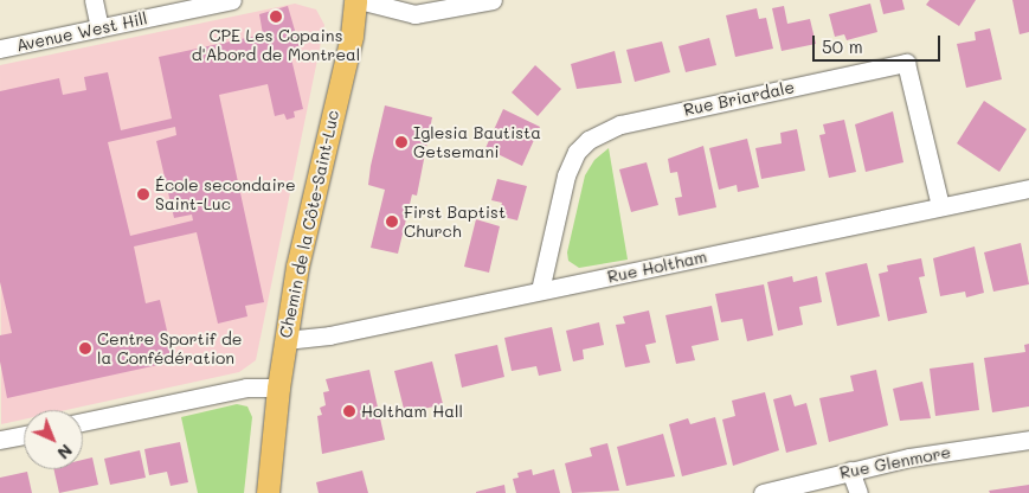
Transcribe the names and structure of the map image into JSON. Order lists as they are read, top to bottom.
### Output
{
  "streets": {
    "main road": ["Chemin de la Côte-Saint-Luc"],
    "street": [
      "Avenue West Hill",
      "Rue Briardale",
      "Rue Holtham",
      "Rue Glenmore"
    ]
  },
  "crossings": [
    ["Rue Briardale", "Rue Holtham"],
    ["Chemin de la Côte-Saint-Luc", "Rue Holtham"]
  ],
  "places": [
    "CPE Les Copains d'Abord de Montreal",
    "Iglesia Bautista Getsemani",
    "École secondaire Saint-Luc",
    "First Baptist Church",
    "Centre Sportif de la Confédération",
    "Holtham Hall"
  ],
  "scale_bar": "50 m",
  "north": "bottom right"
}
